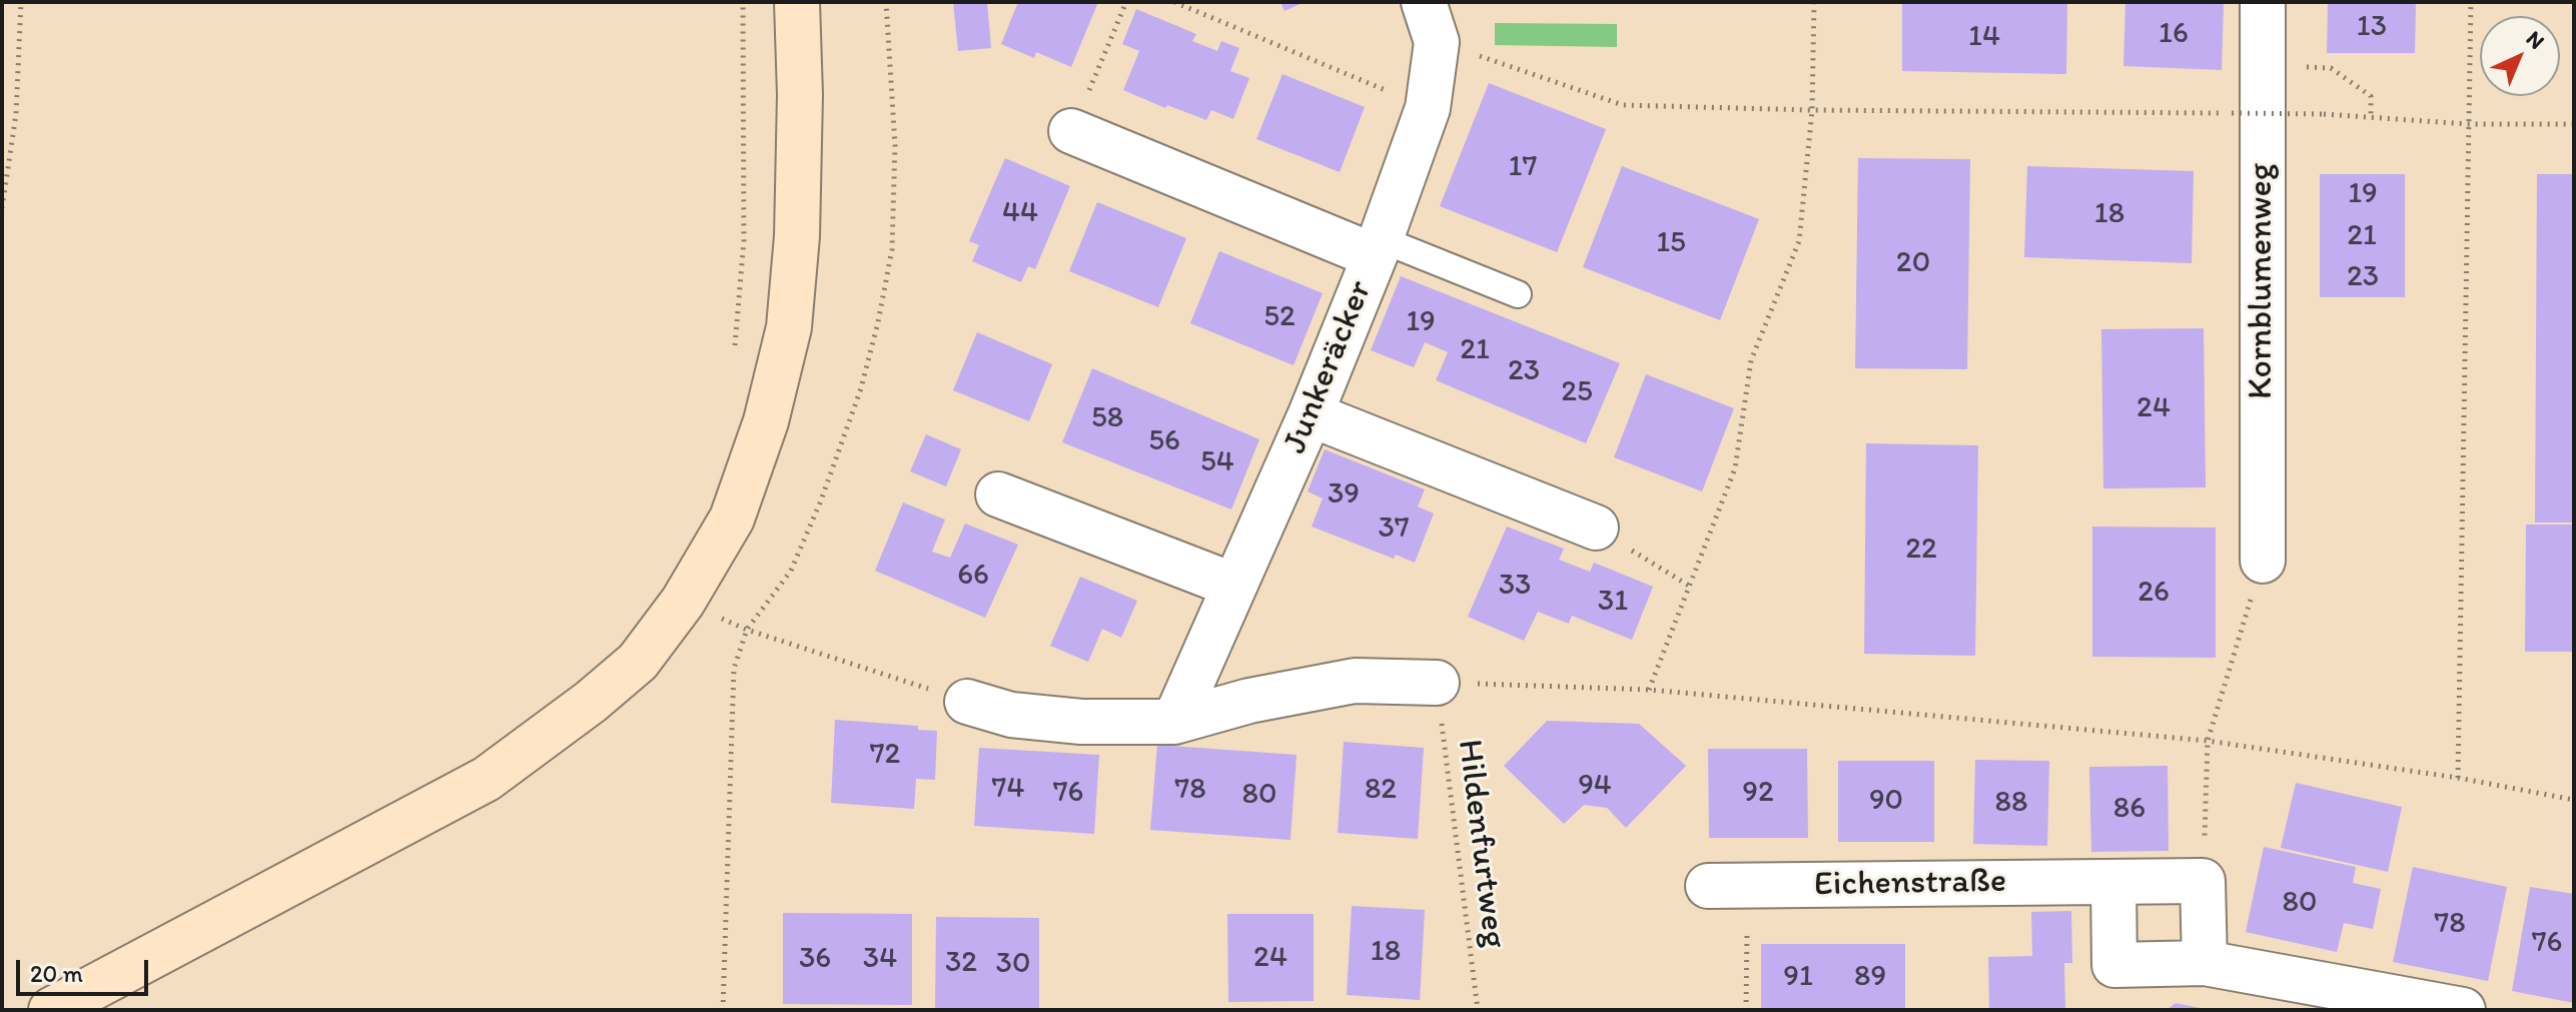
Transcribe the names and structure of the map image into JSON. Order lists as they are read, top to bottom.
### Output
{
  "streets": {
    "street": ["Kornblumenweg", "Junkeräcker", "Eichenstraße"],
    "path": ["Hildenfurtweg"]
  },
  "house_numbers": [
    "13",
    "16",
    "14",
    "17",
    "19",
    "44",
    "18",
    "21",
    "15",
    "20",
    "23",
    "52",
    "19",
    "21",
    "23",
    "25",
    "24",
    "58",
    "56",
    "54",
    "39",
    "37",
    "22",
    "66",
    "33",
    "26",
    "31",
    "72",
    "94",
    "74",
    "78",
    "82",
    "76",
    "92",
    "80",
    "90",
    "88",
    "86",
    "80",
    "78",
    "76",
    "18",
    "24",
    "36",
    "34",
    "32",
    "30",
    "91",
    "89"
  ],
  "scale_bar": "20 m",
  "north": "top right"
}
